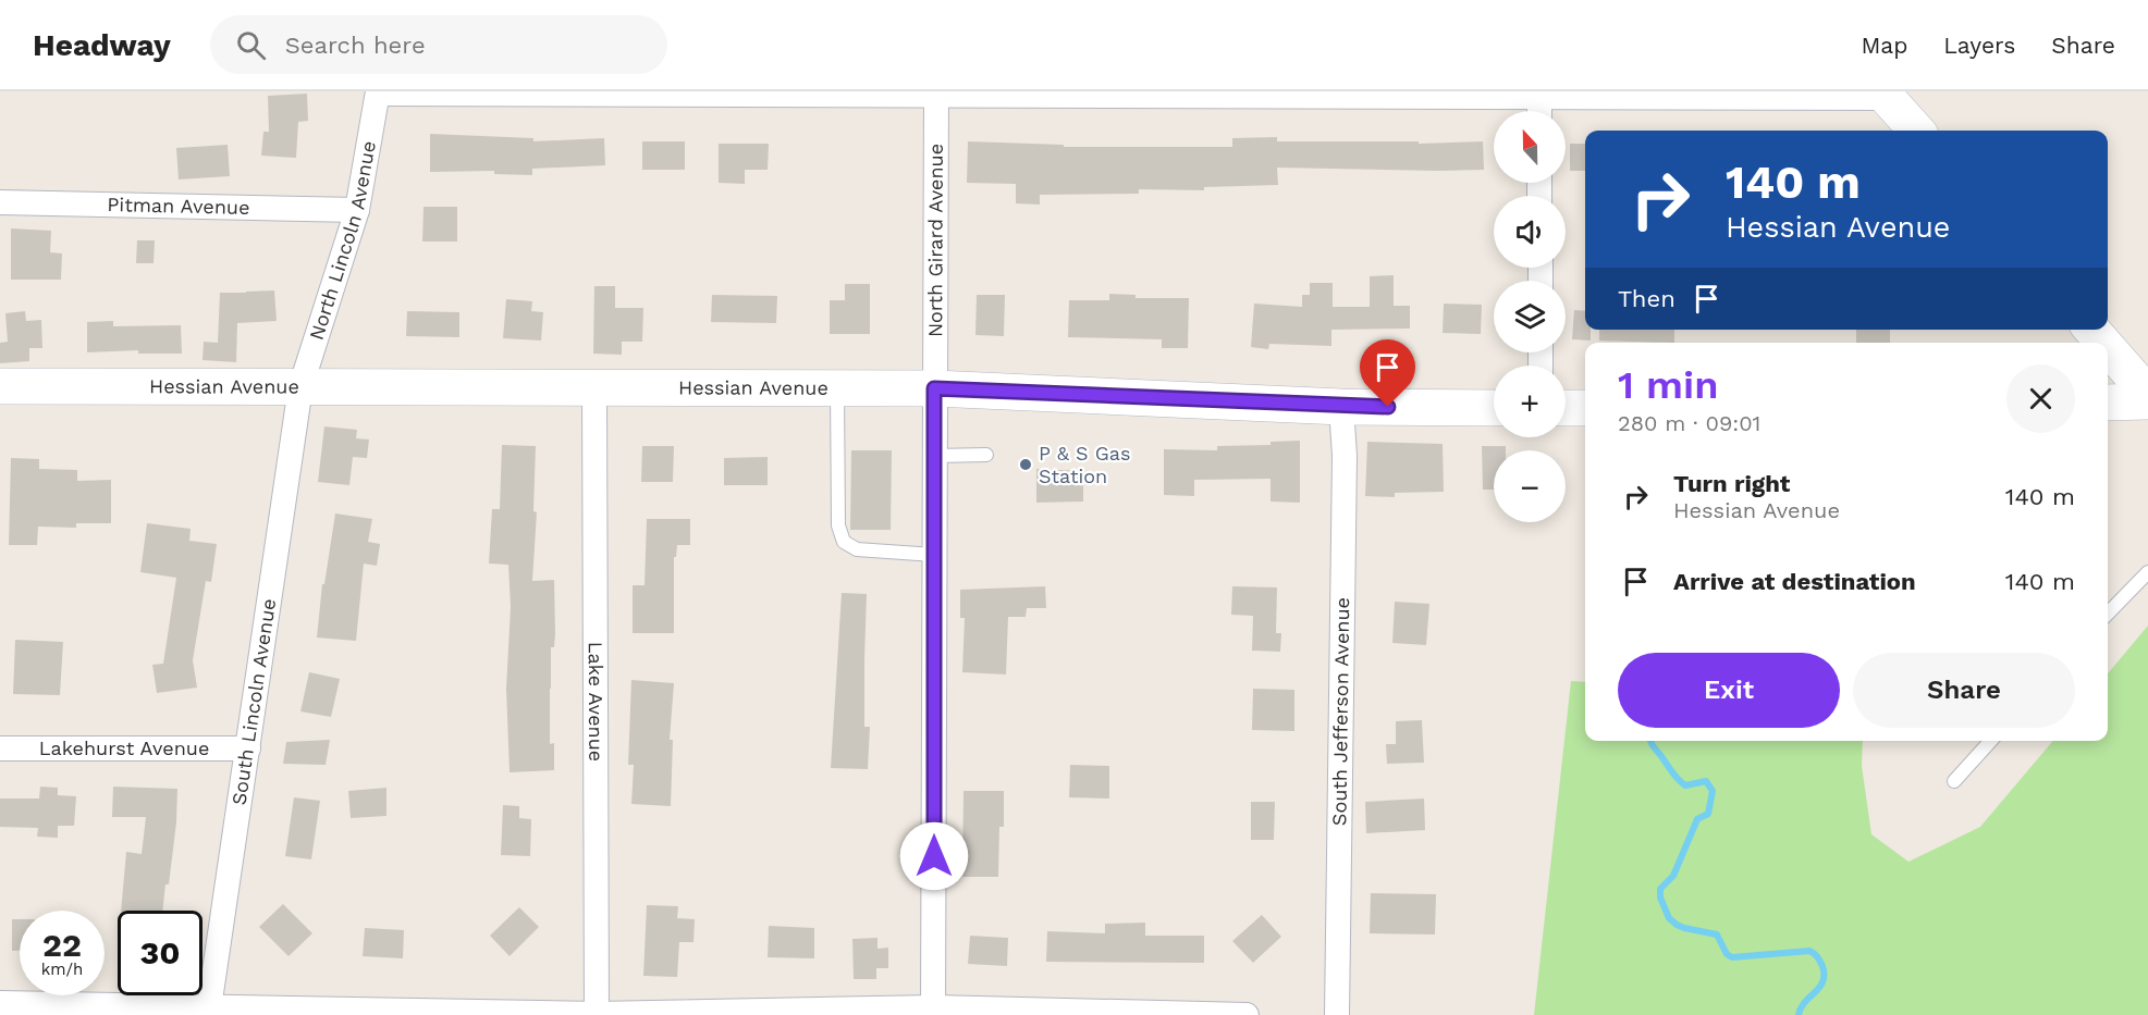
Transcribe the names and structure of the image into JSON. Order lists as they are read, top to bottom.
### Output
{
  "streets": {
    "main road": ["Hessian Avenue"],
    "street": [
      "Pitman Avenue",
      "North Girard Avenue",
      "North Lincoln Avenue",
      "Lake Avenue",
      "South Lincoln Avenue",
      "South Jefferson Avenue",
      "Lakehurst Avenue"
    ]
  },
  "crossings": [
    ["Pitman Avenue", "North Lincoln Avenue"],
    ["North Girard Avenue", "Hessian Avenue"],
    ["North Lincoln Avenue", "Hessian Avenue"],
    ["North Lincoln Avenue", "South Lincoln Avenue"],
    ["Hessian Avenue", "Lake Avenue"],
    ["Hessian Avenue", "South Lincoln Avenue"],
    ["Hessian Avenue", "South Jefferson Avenue"],
    ["South Lincoln Avenue", "Lakehurst Avenue"]
  ],
  "places": ["P & S Gas Station"],
  "north": "top",
  "page": {
    "header": "Headway",
    "search": "Search here",
    "nav": ["Map", "Layers", "Share"],
    "map_buttons": ["+", "−"],
    "turn": ["140 m", "Hessian Avenue"],
    "then": "Then",
    "heading": ["1 min", "280 m · 09:01"],
    "list": [
      {
        "name": "Turn right",
        "note": "Hessian Avenue",
        "value": "140 m"
      },
      {
        "name": "Arrive at destination",
        "value": "140 m"
      }
    ],
    "buttons": ["Exit", "Share"],
    "speed": "22 km/h",
    "limit": "30"
  }
}
